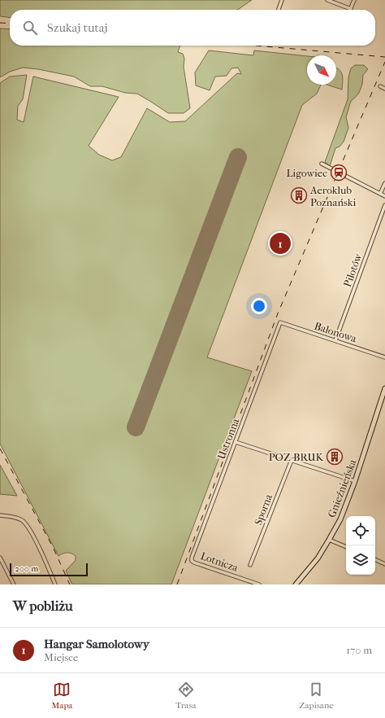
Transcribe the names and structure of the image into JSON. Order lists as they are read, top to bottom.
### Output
{
  "streets": {
    "main road": ["Gnieźnieńska"],
    "street": [
      "Pilotów",
      "Balonowa",
      "Ustronna",
      "Sporna",
      "Lotnicza"
    ]
  },
  "crossings": [
    ["Pilotów", "Balonowa"],
    ["Balonowa", "Ustronna"],
    ["Ustronna", "Lotnicza"]
  ],
  "places": {
    "station": ["Ligowiec"],
    "building": ["Aeroklub Poznański", "POZ-BRUK"]
  },
  "scale_bar": "200 m",
  "north": "bottom right",
  "page": {
    "search": "Szukaj tutaj",
    "pins": "1",
    "scale": "200 m",
    "heading": "W pobliżu",
    "list": [
      {
        "mark": "1",
        "name": "Hangar Samolotowy",
        "note": "Miejsce",
        "value": "170 m"
      }
    ],
    "nav": ["Mapa", "Trasa", "Zapisane"]
  }
}
